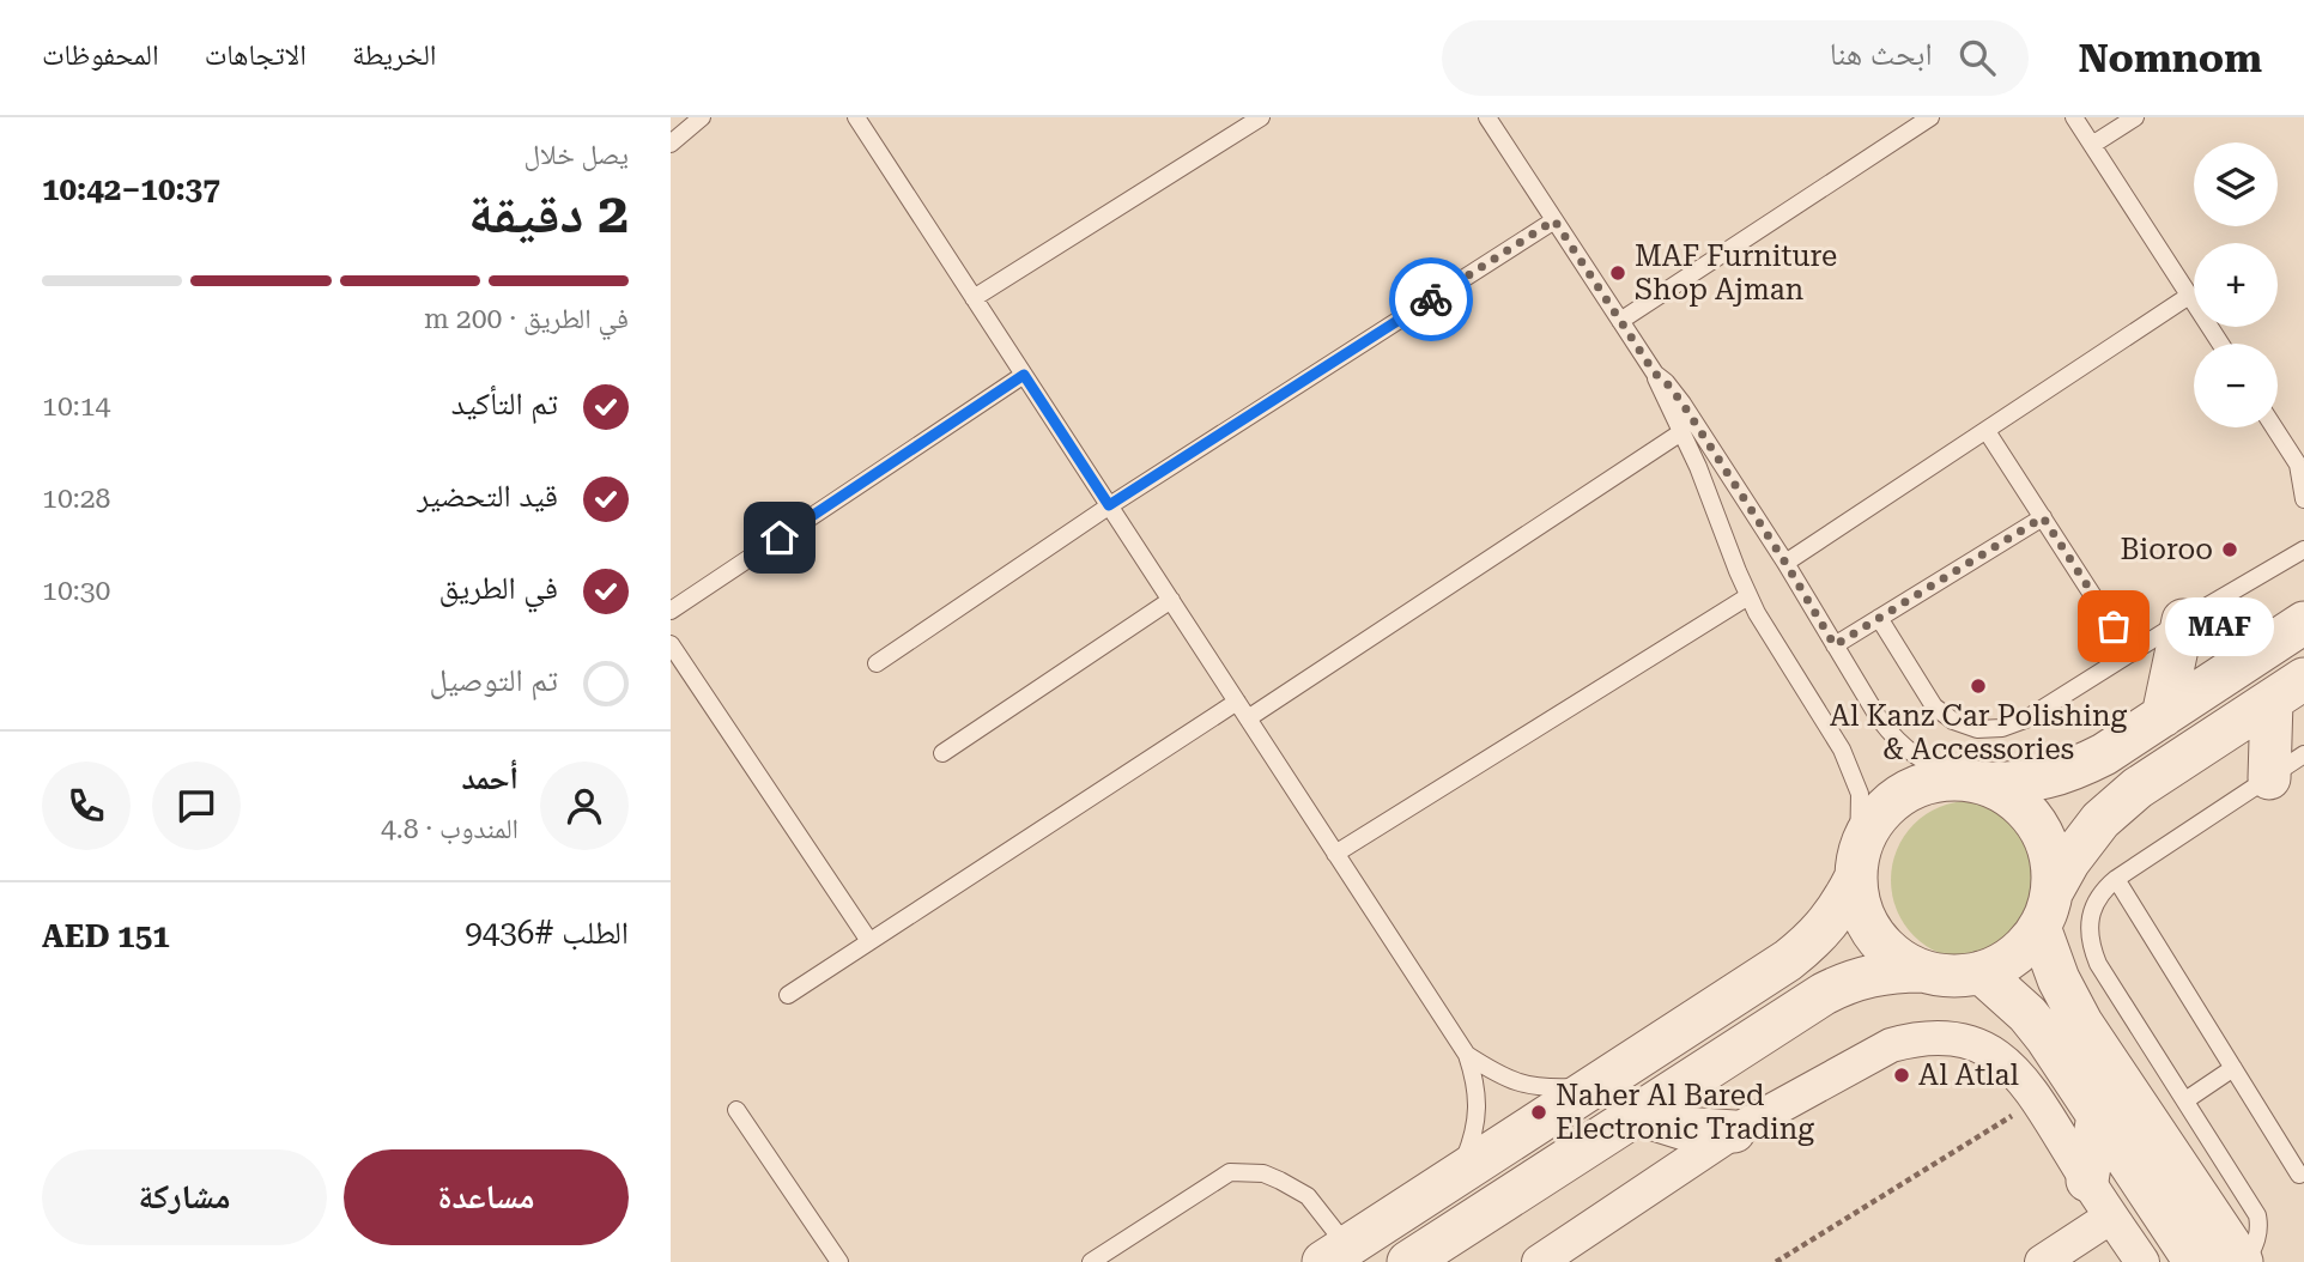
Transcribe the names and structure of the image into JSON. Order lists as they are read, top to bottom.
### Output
{
  "places": [
    "MAF Furniture Shop Ajman",
    "Bioroo",
    "MAF",
    "Al Kanz Car Polishing & Accessories",
    "Al Atlal",
    "Naher Al Bared Electronic Trading"
  ],
  "page": {
    "header": "Nomnom",
    "search": "ابحث هنا",
    "nav": ["الخريطة", "الاتجاهات", "المحفوظات"],
    "heading": ["2 دقيقة", "يصل خلال", "10:37–10:42"],
    "panel": [
      "أحمد",
      "المندوب · 4.8",
      "الطلب #9436",
      "AED 151"
    ],
    "map_buttons": ["+", "−"],
    "bar": "في الطريق · 200 m",
    "list": [
      ["تم التأكيد", "10:14"],
      ["قيد التحضير", "10:28"],
      ["في الطريق", "10:30"],
      "تم التوصيل"
    ],
    "bubble": "MAF",
    "buttons": ["مساعدة", "مشاركة"]
  }
}
